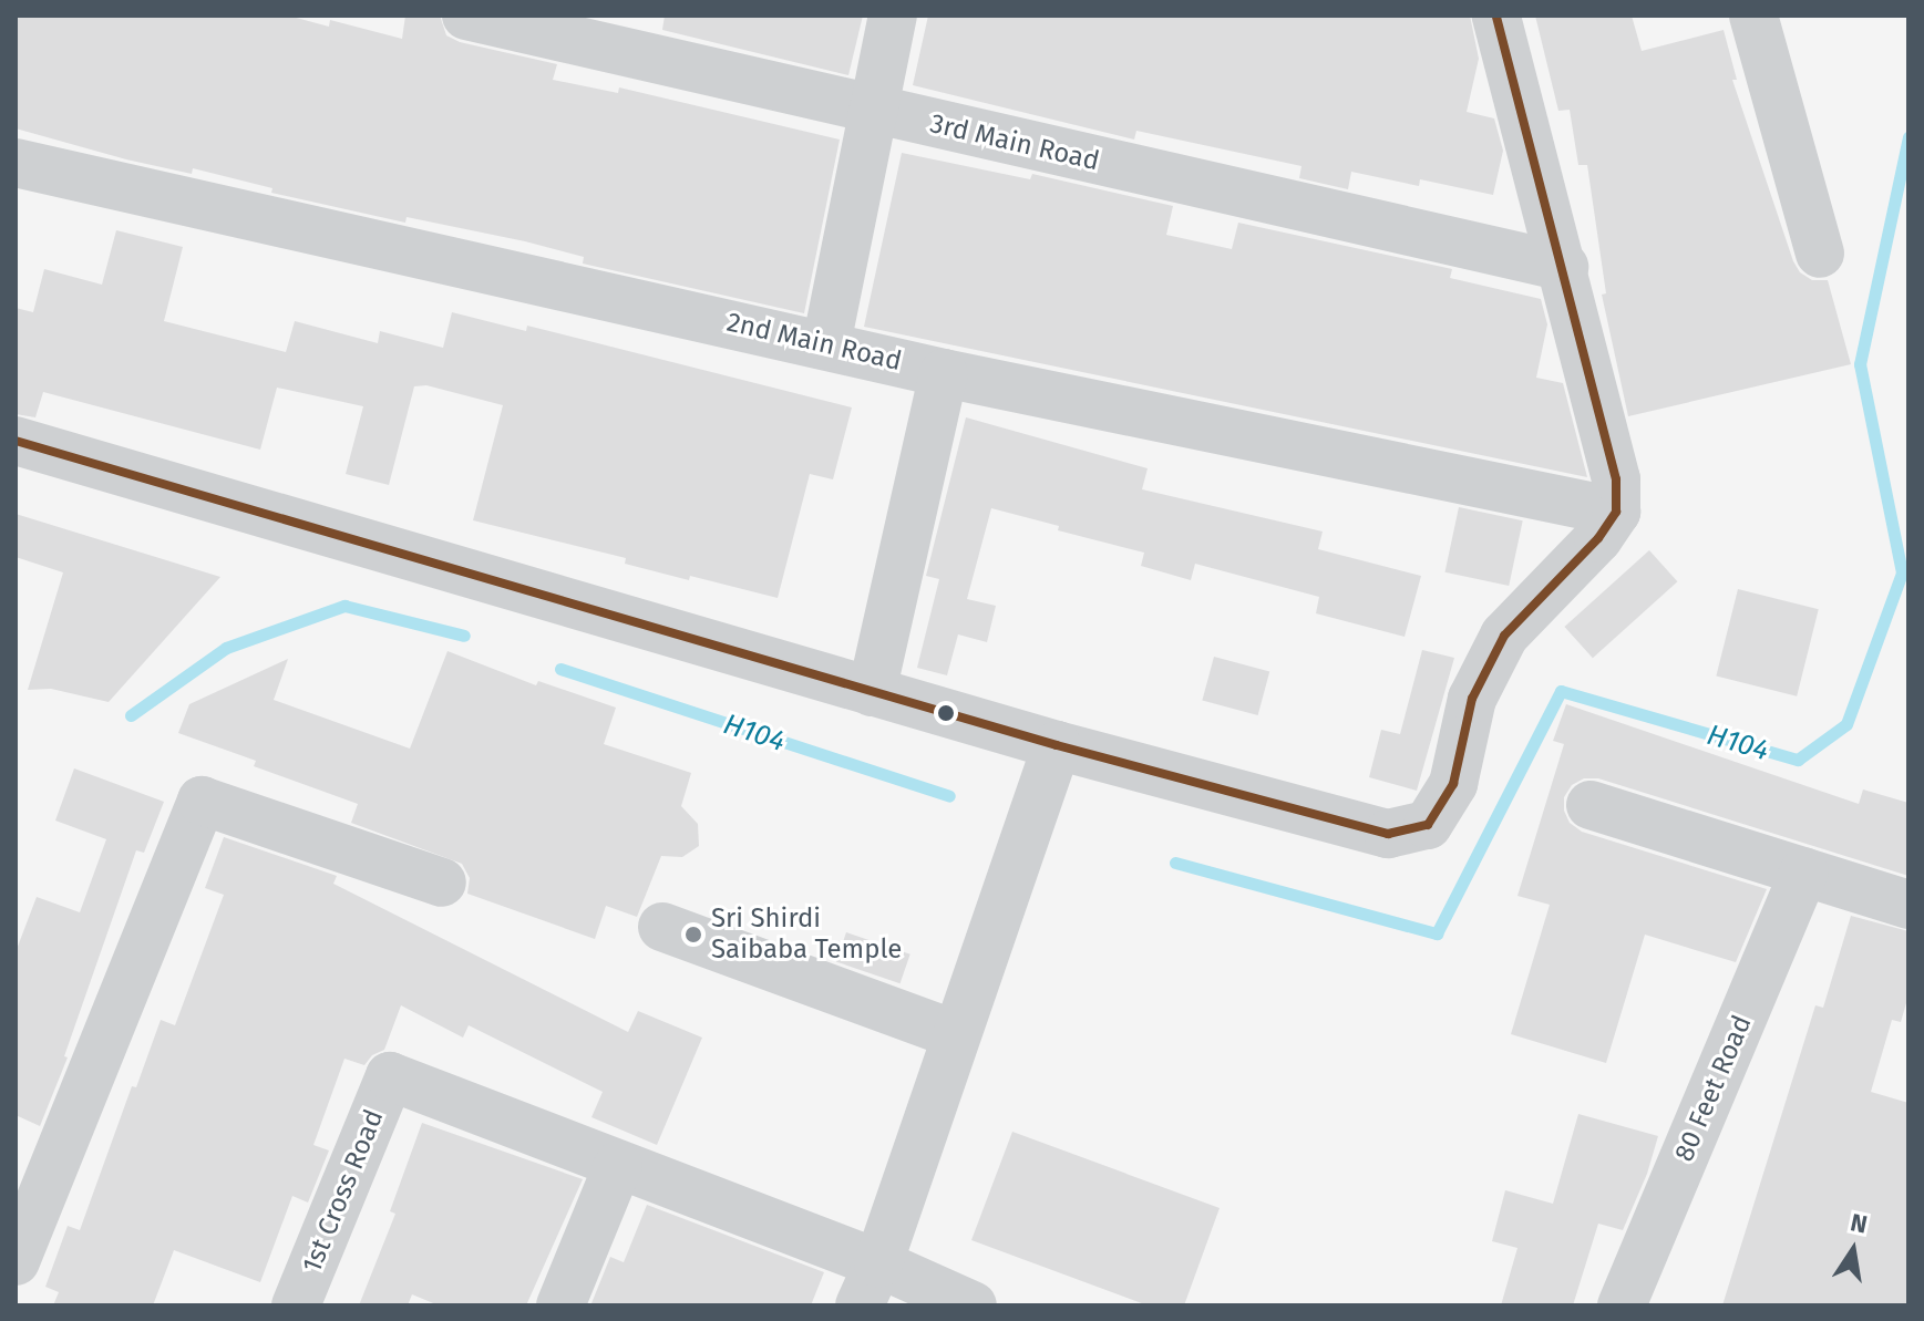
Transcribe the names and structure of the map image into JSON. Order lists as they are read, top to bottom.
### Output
{
  "streets": {
    "street": [
      "3rd Main Road",
      "2nd Main Road",
      "80 Feet Road",
      "1st Cross Road"
    ]
  },
  "water": ["H104"],
  "places": ["Sri Shirdi Saibaba Temple"],
  "north": "top"
}
